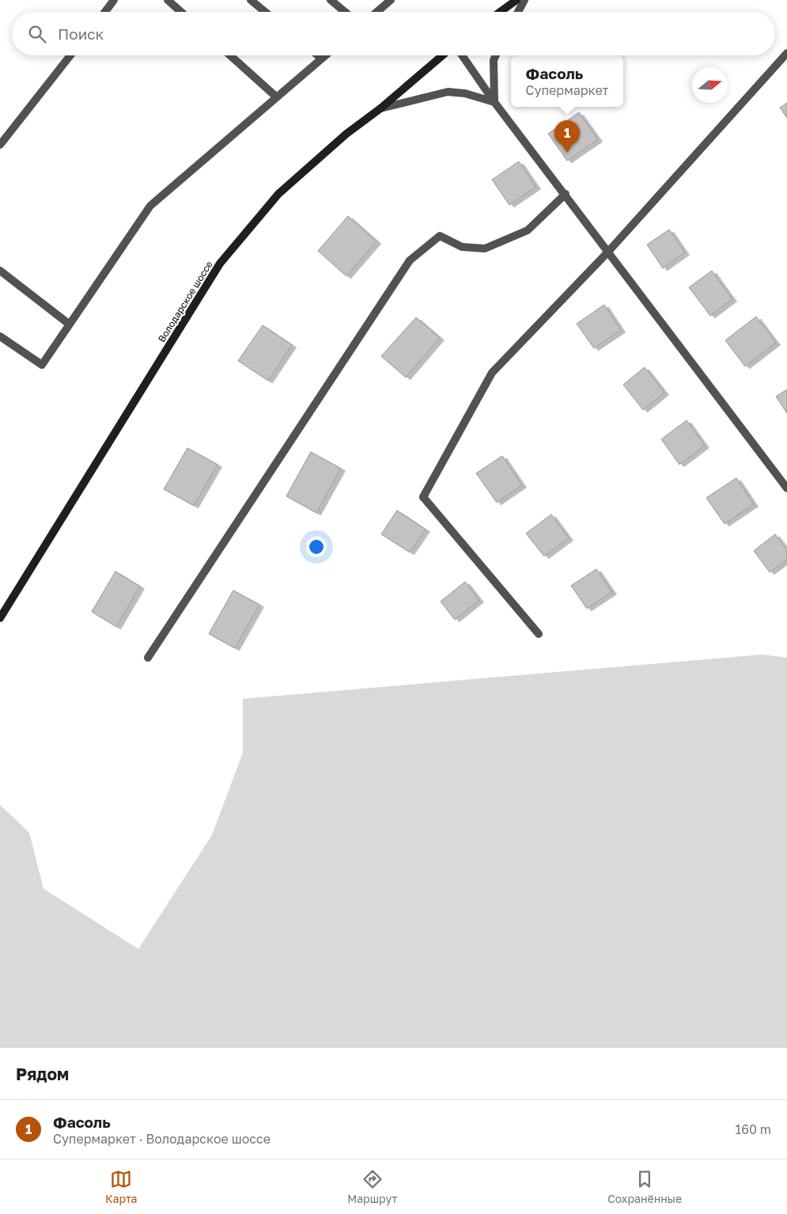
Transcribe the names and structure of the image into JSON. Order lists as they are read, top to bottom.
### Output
{
  "streets": {
    "main road": ["Володарское шоссе"]
  },
  "north": "right",
  "page": {
    "search": "Поиск",
    "popup": ["Фасоль", "Супермаркет"],
    "pins": "1",
    "heading": "Рядом",
    "list": [
      {
        "mark": "1",
        "name": "Фасоль",
        "note": "Супермаркет · Володарское шоссе",
        "value": "160 m"
      }
    ],
    "nav": ["Карта", "Маршрут", "Сохранённые"]
  }
}
